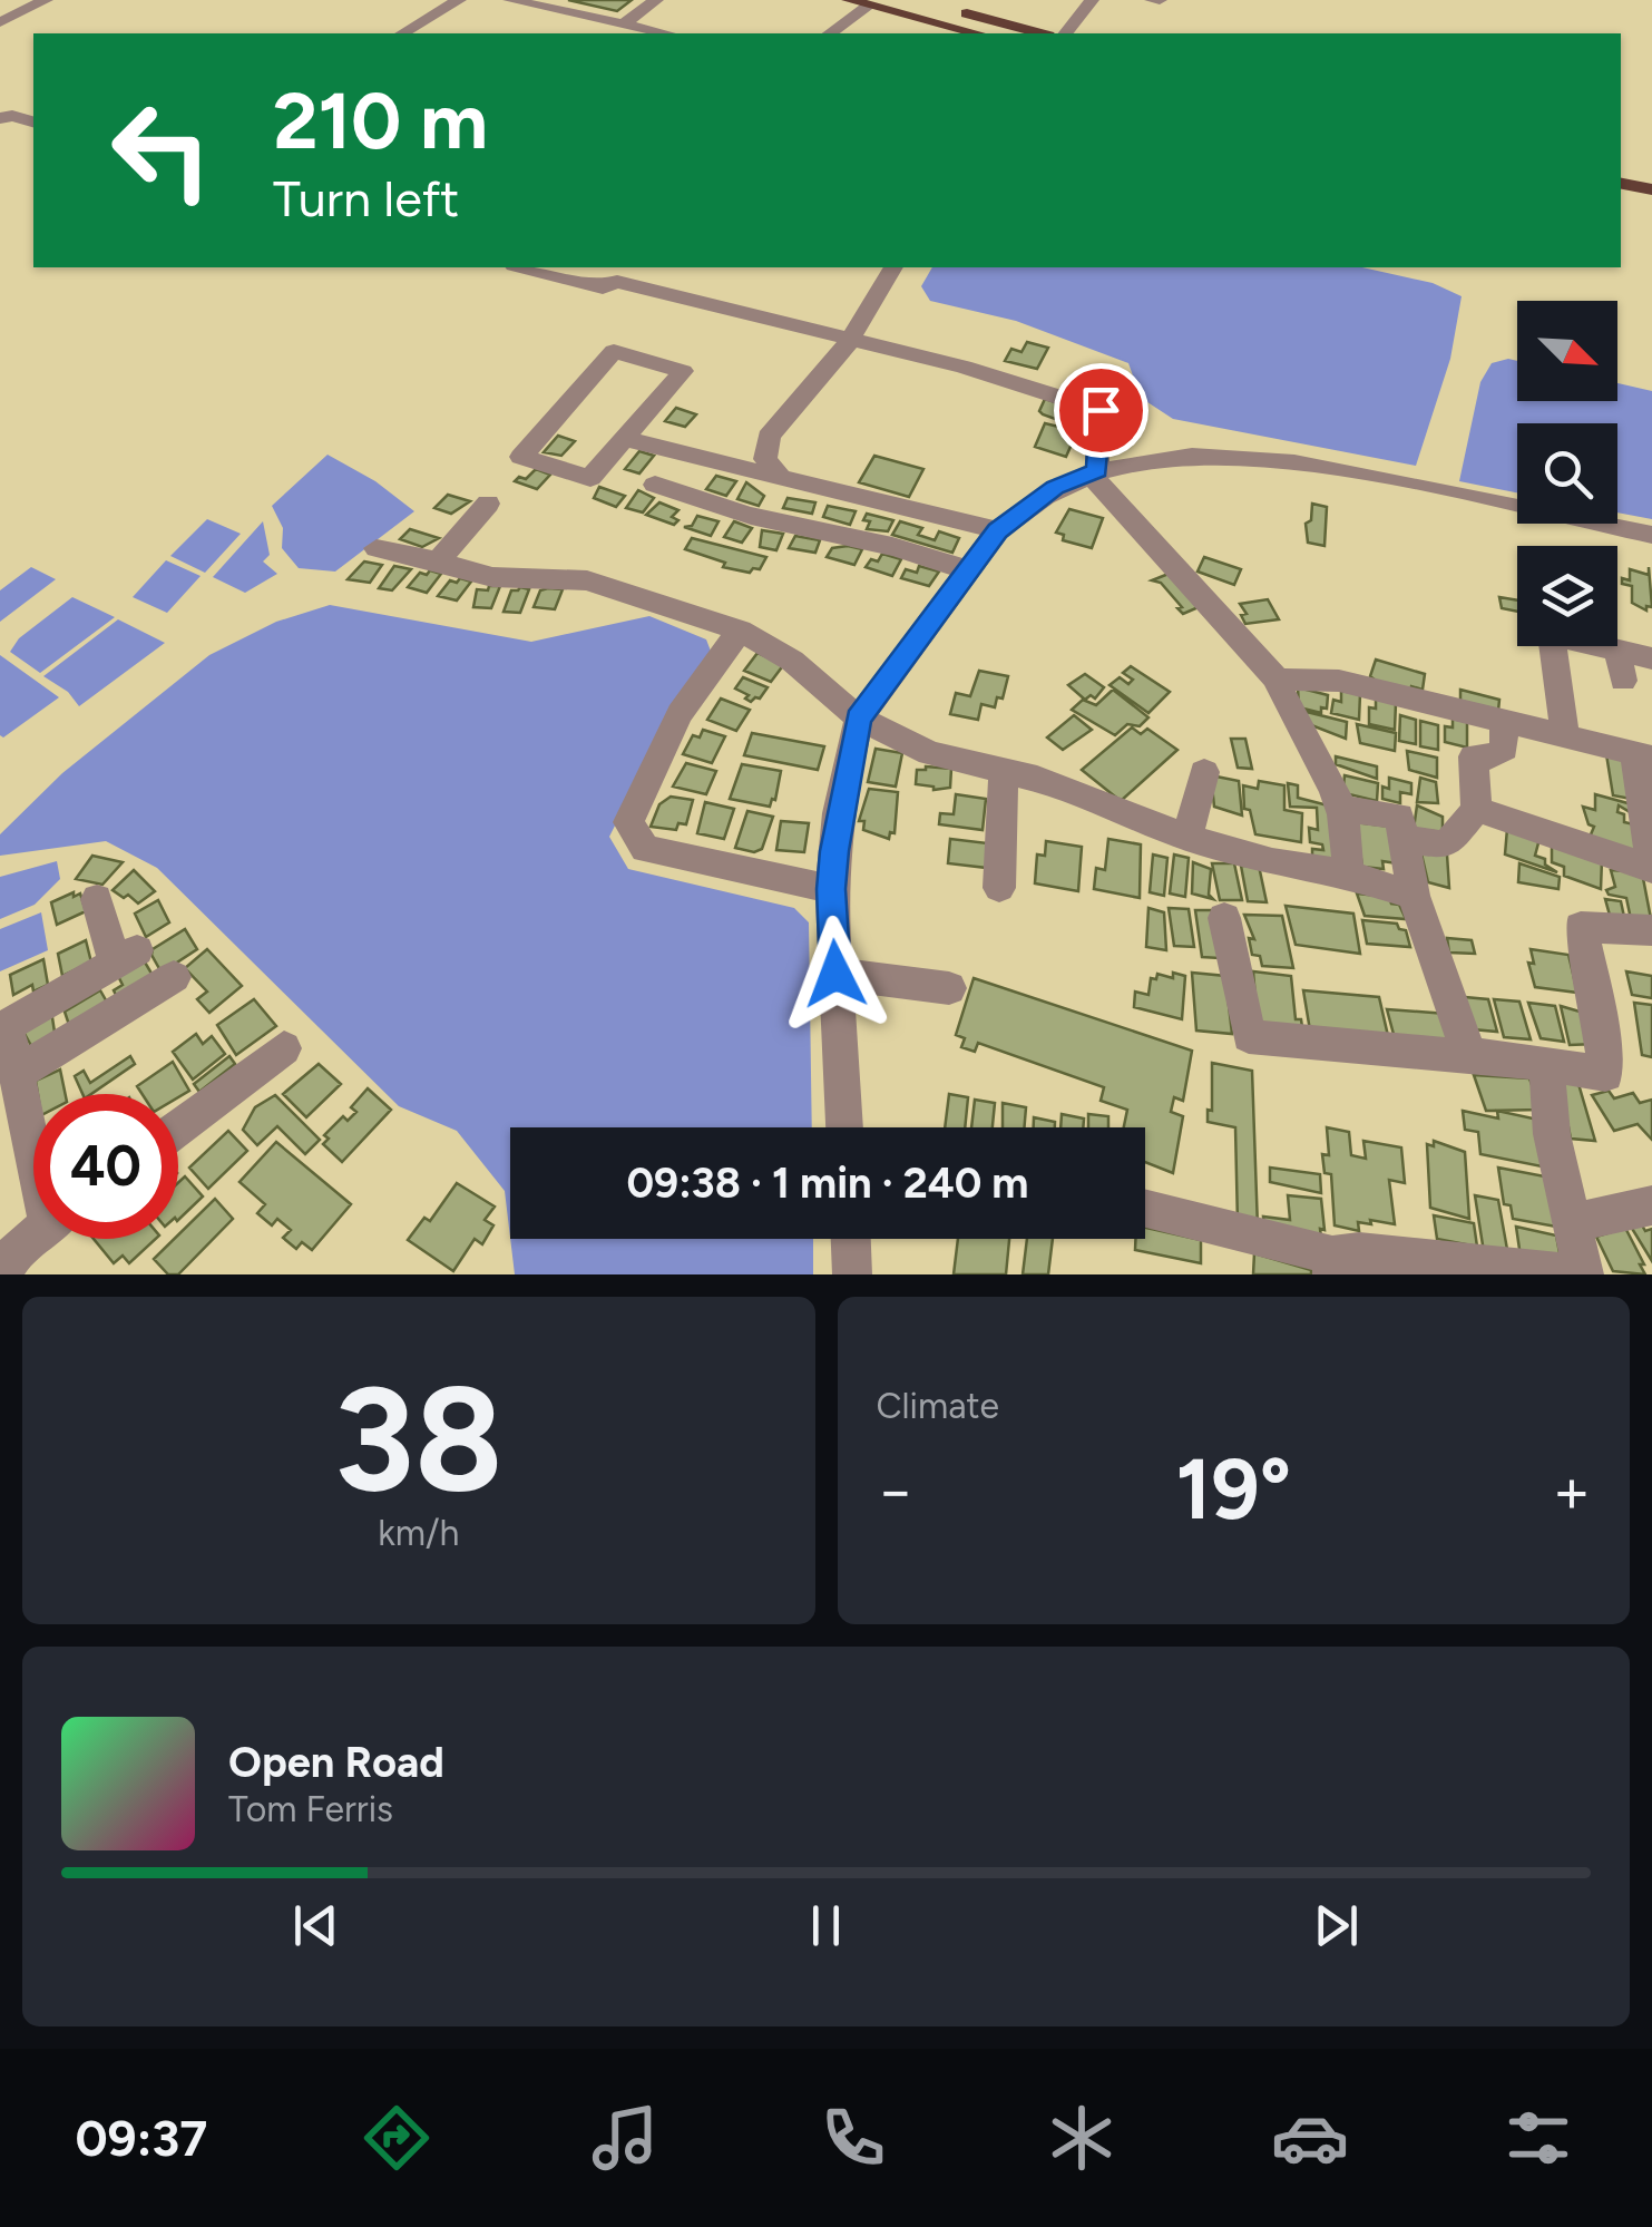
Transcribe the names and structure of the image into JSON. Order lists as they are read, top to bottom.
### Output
{
  "north": "bottom right",
  "page": {
    "turn": ["210 m", "Turn left"],
    "limit": "40",
    "trip": "09:38 · 1 min · 240 m",
    "tile": [
      ["38", "km/h"],
      "Climate"
    ],
    "heat": ["−", "19°", "+"],
    "song": ["Open Road", "Tom Ferris"],
    "tabs": "09:37"
  }
}
